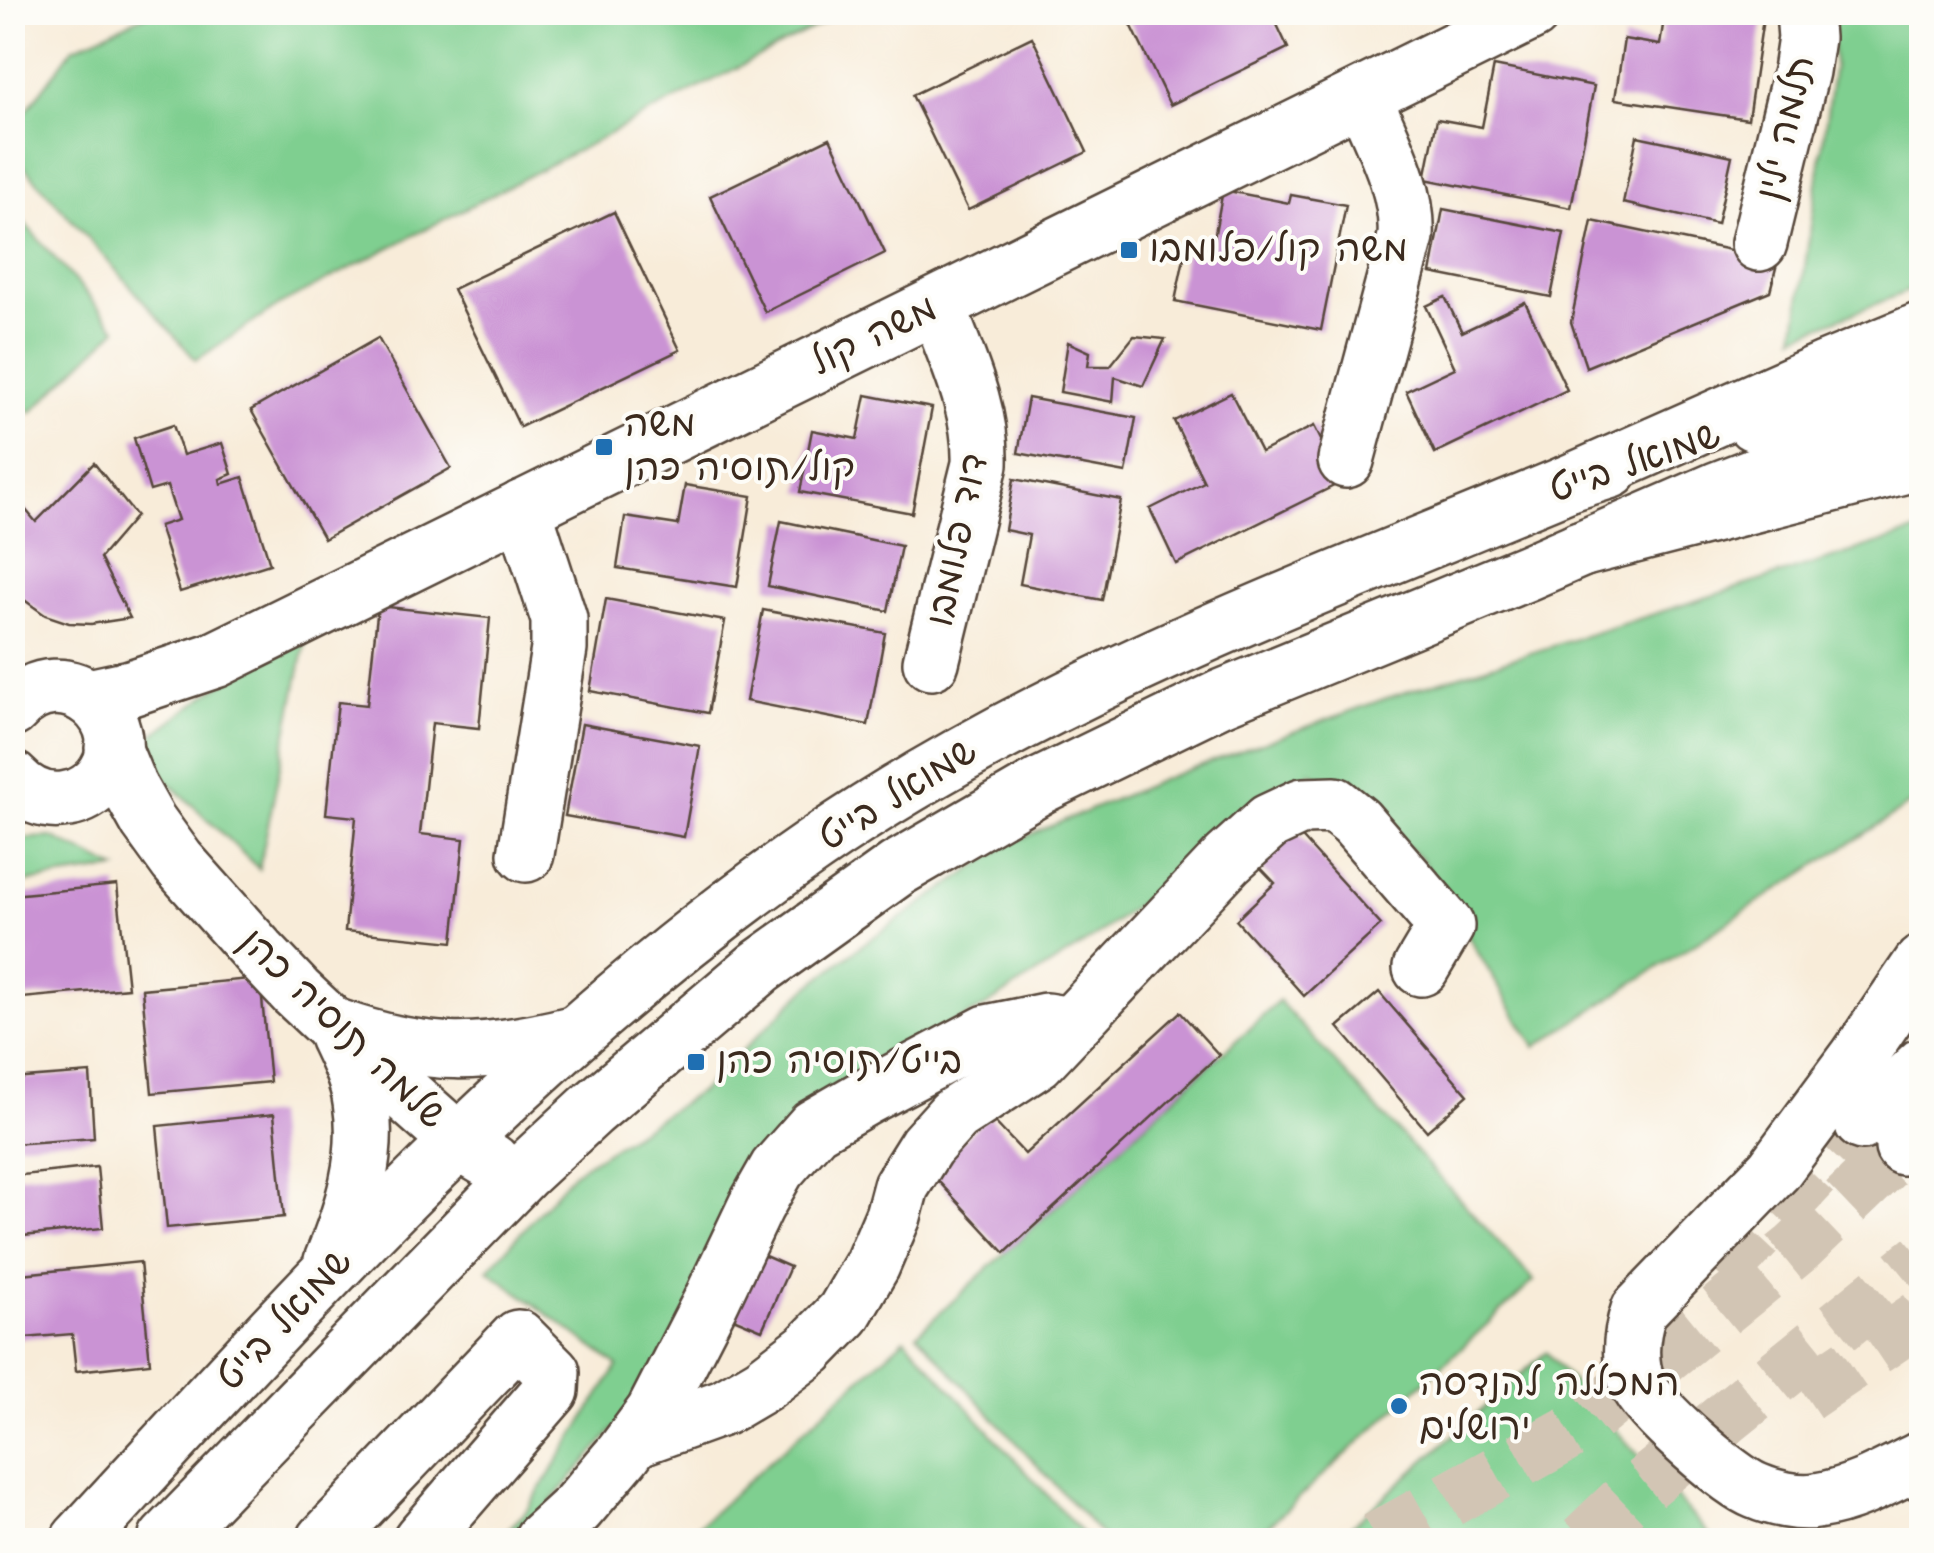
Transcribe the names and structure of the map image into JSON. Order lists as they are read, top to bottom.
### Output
{
  "streets": {
    "main road": [
      "תלמה ילין",
      "משה קול",
      "שמואל בייט",
      "דוד פלומבו",
      "שלמה תוסיה כהן"
    ]
  },
  "crossings": [
    ["משה קול", "דוד פלומבו"],
    ["משה קול", "שלמה תוסיה כהן"],
    ["שמואל בייט", "שלמה תוסיה כהן"]
  ],
  "places": {
    "transit": ["משה קול/פלומבו", "משה קול/תוסיה כהן", "בייט/תוסיה כהן"],
    "other": ["המכללה להנדסה ירושלים"]
  }
}
